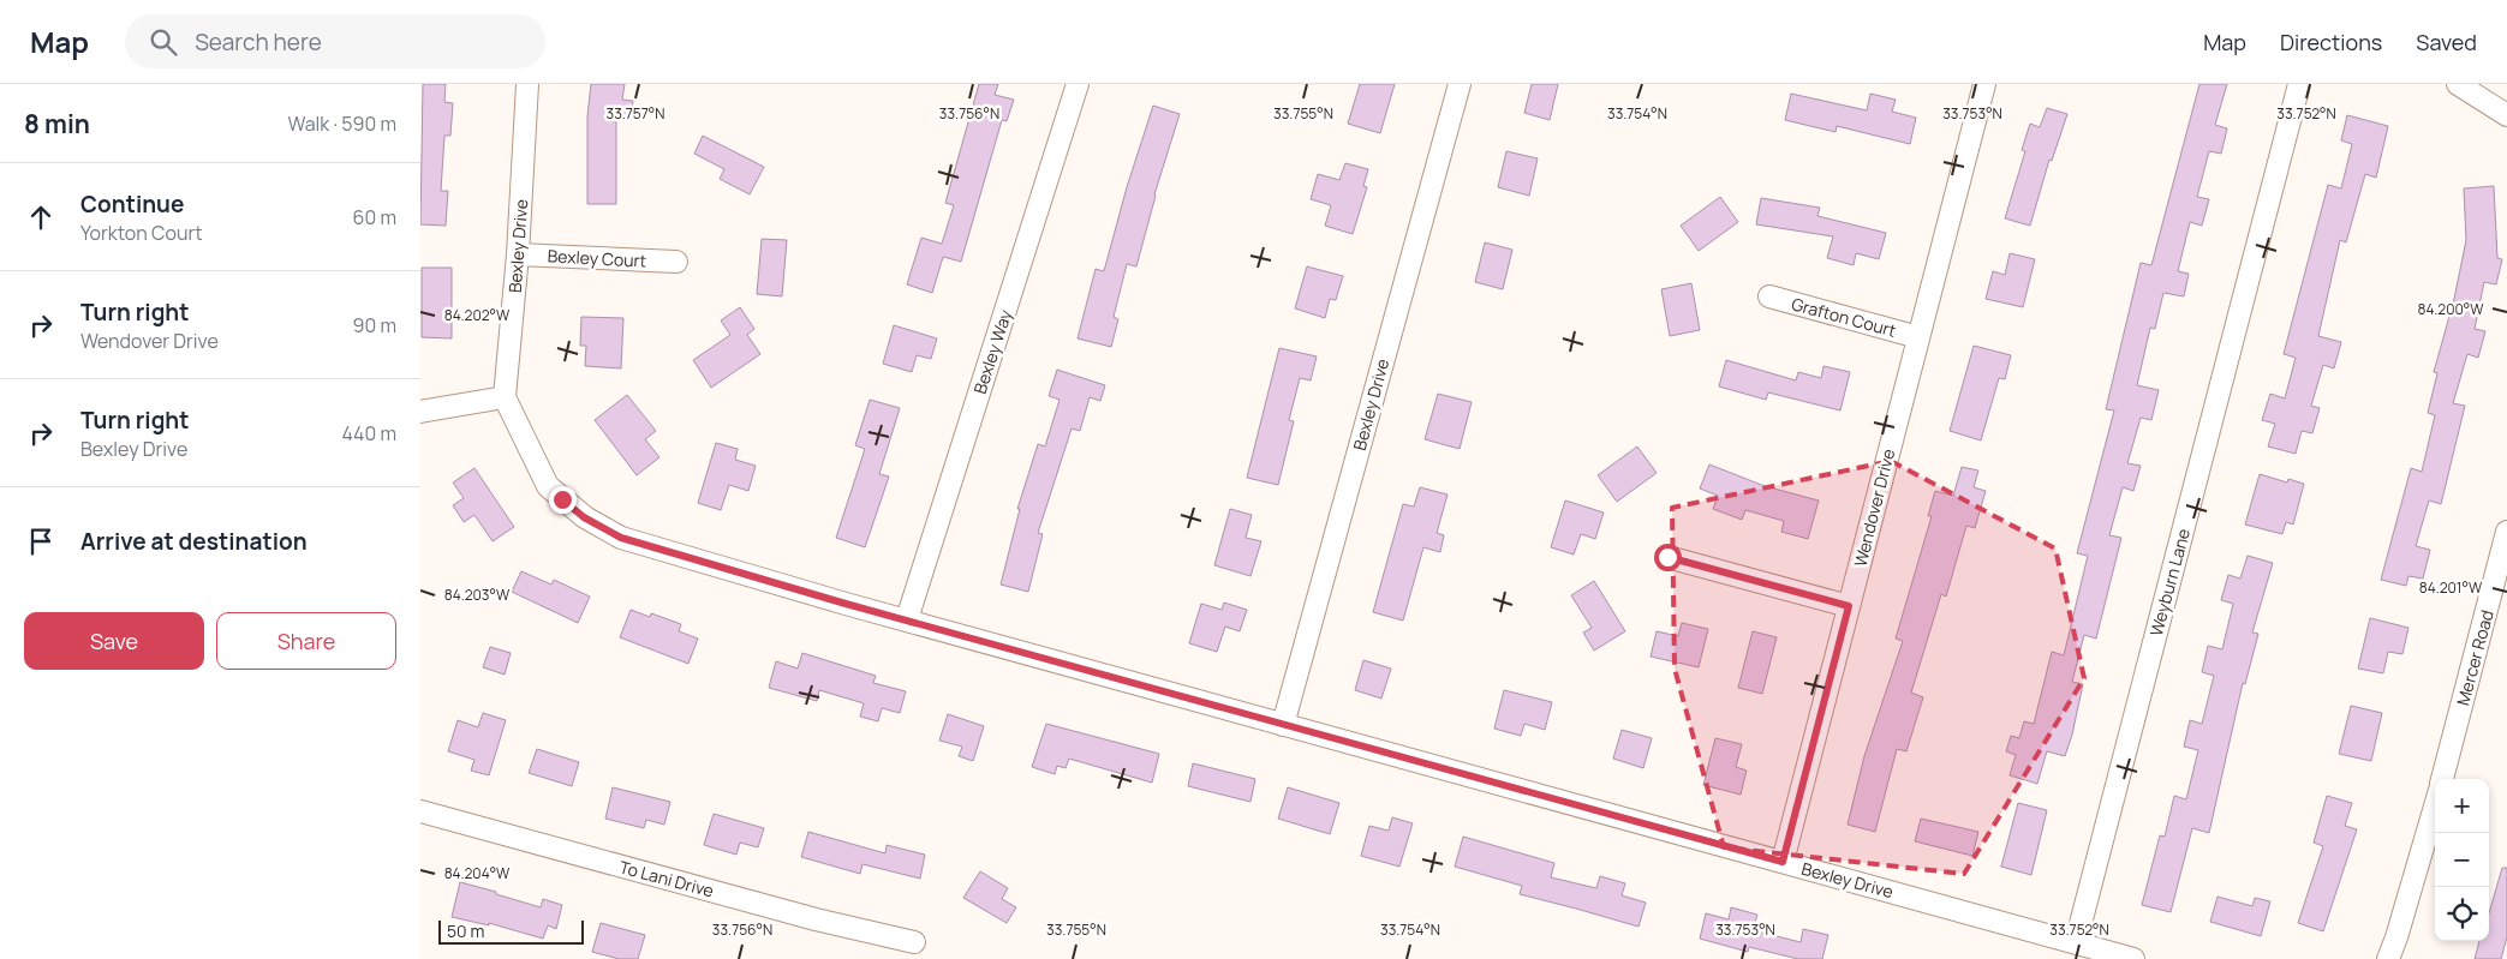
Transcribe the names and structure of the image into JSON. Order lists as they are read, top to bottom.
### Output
{
  "streets": {
    "street": [
      "Bexley Drive",
      "Bexley Court",
      "Grafton Court",
      "Bexley Way",
      "Wendover Drive",
      "Weyburn Lane",
      "Mercer Road",
      "To Lani Drive"
    ]
  },
  "crossings": [
    ["Bexley Drive", "Bexley Court"],
    ["Bexley Drive", "Bexley Way"],
    ["Bexley Drive", "Wendover Drive"],
    ["Bexley Drive", "Weyburn Lane"],
    ["Grafton Court", "Wendover Drive"]
  ],
  "scale_bar": "50 m",
  "page": {
    "header": "Map",
    "search": "Search here",
    "nav": ["Map", "Directions", "Saved"],
    "heading": ["8 min", "Walk · 590 m"],
    "list": [
      ["Continue", "Yorkton Court", "60 m"],
      ["Turn right", "Wendover Drive", "90 m"],
      ["Turn right", "Bexley Drive", "440 m"],
      "Arrive at destination"
    ],
    "buttons": ["Save", "Share"],
    "map_buttons": ["+", "−"],
    "scale": "50 m"
  },
  "coordinates": [
    "33.757°N",
    "33.756°N",
    "33.755°N",
    "33.754°N",
    "33.753°N",
    "33.752°N",
    "84.200°W",
    "84.202°W",
    "84.201°W",
    "84.203°W",
    "84.204°W"
  ]
}
